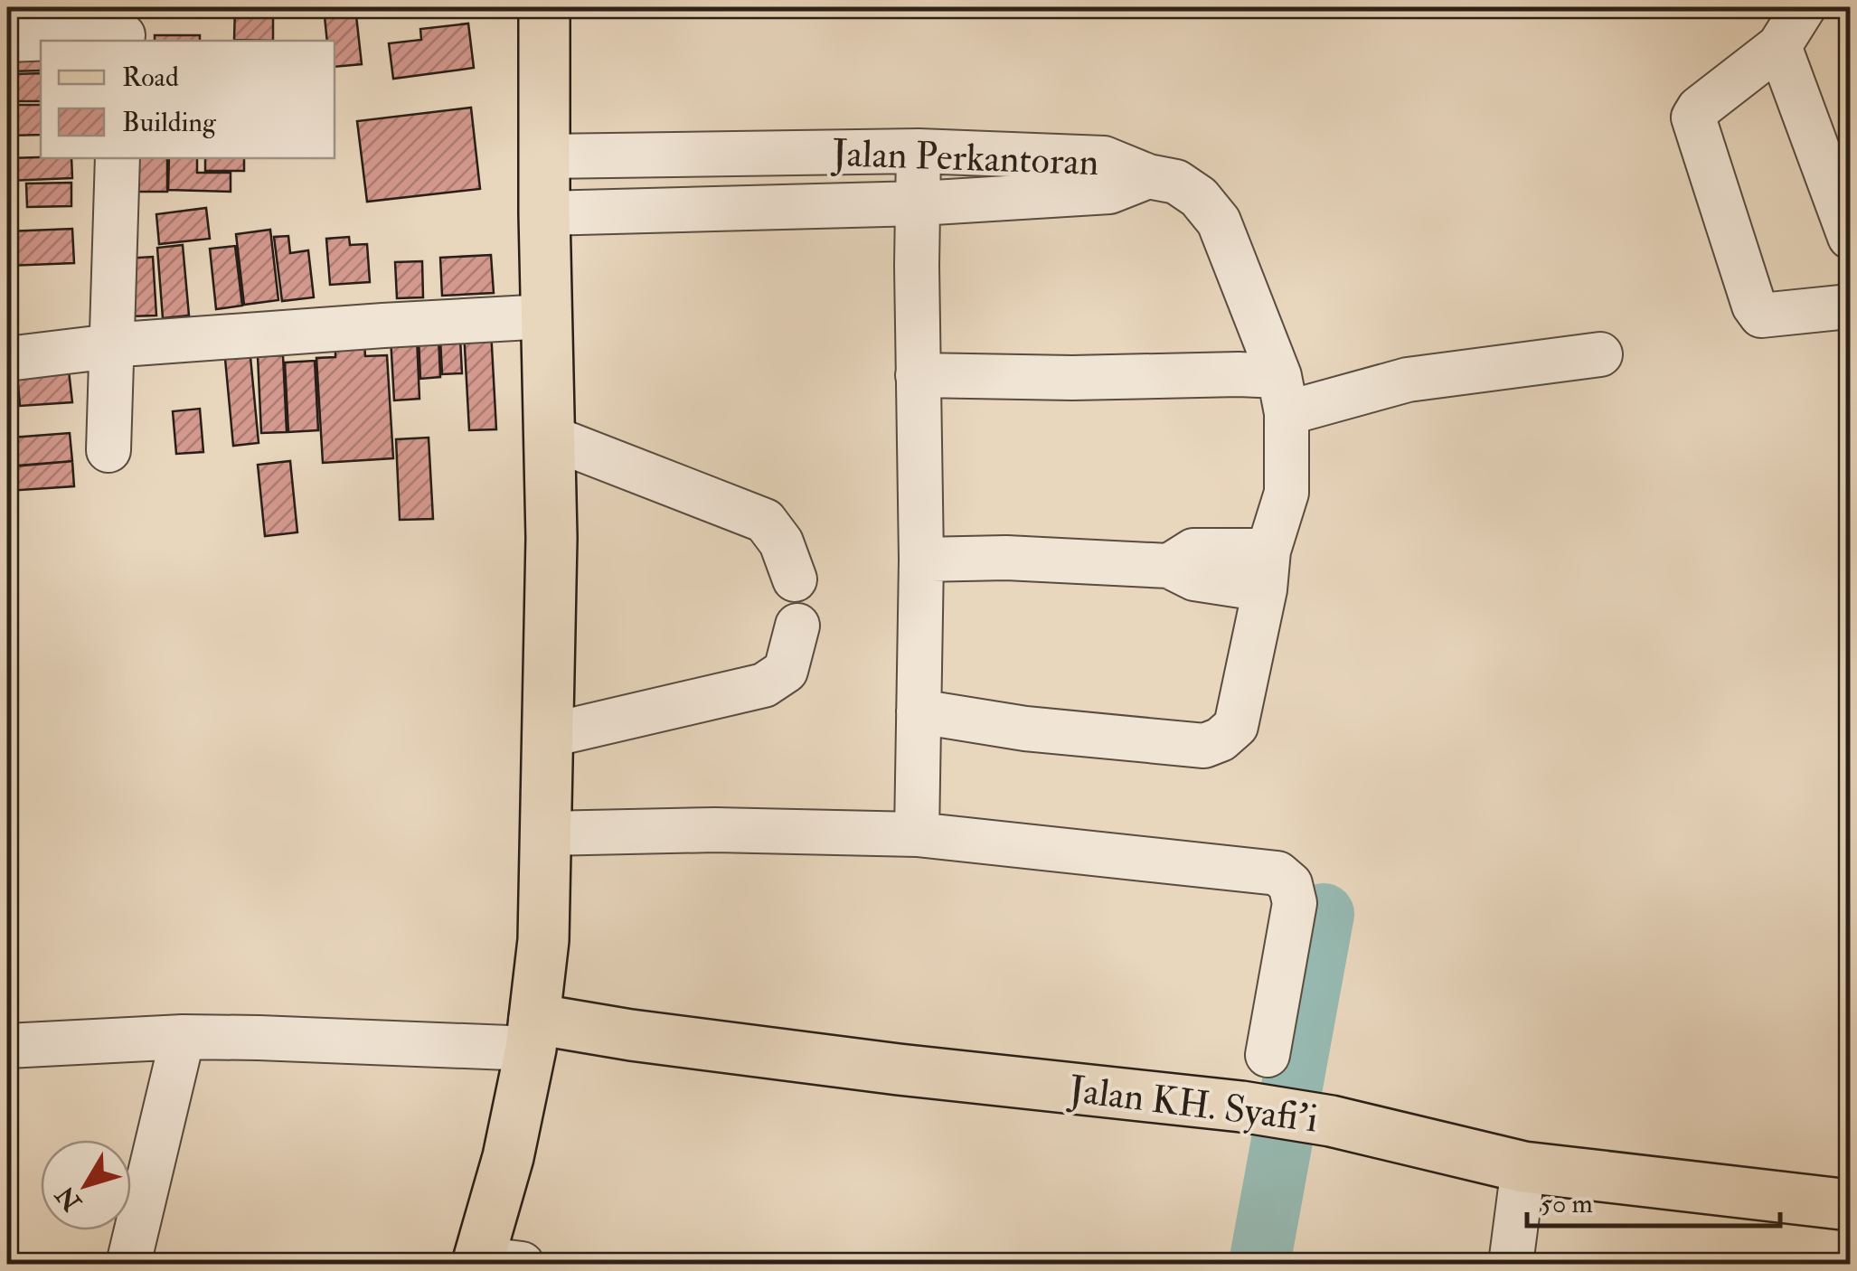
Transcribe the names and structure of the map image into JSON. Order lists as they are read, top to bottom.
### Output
{
  "streets": {
    "main road": ["Jalan KH. Syafi'i"],
    "street": ["Jalan Perkantoran"]
  },
  "legend": ["Road", "Building"],
  "scale_bar": "50 m",
  "north": "bottom left"
}
